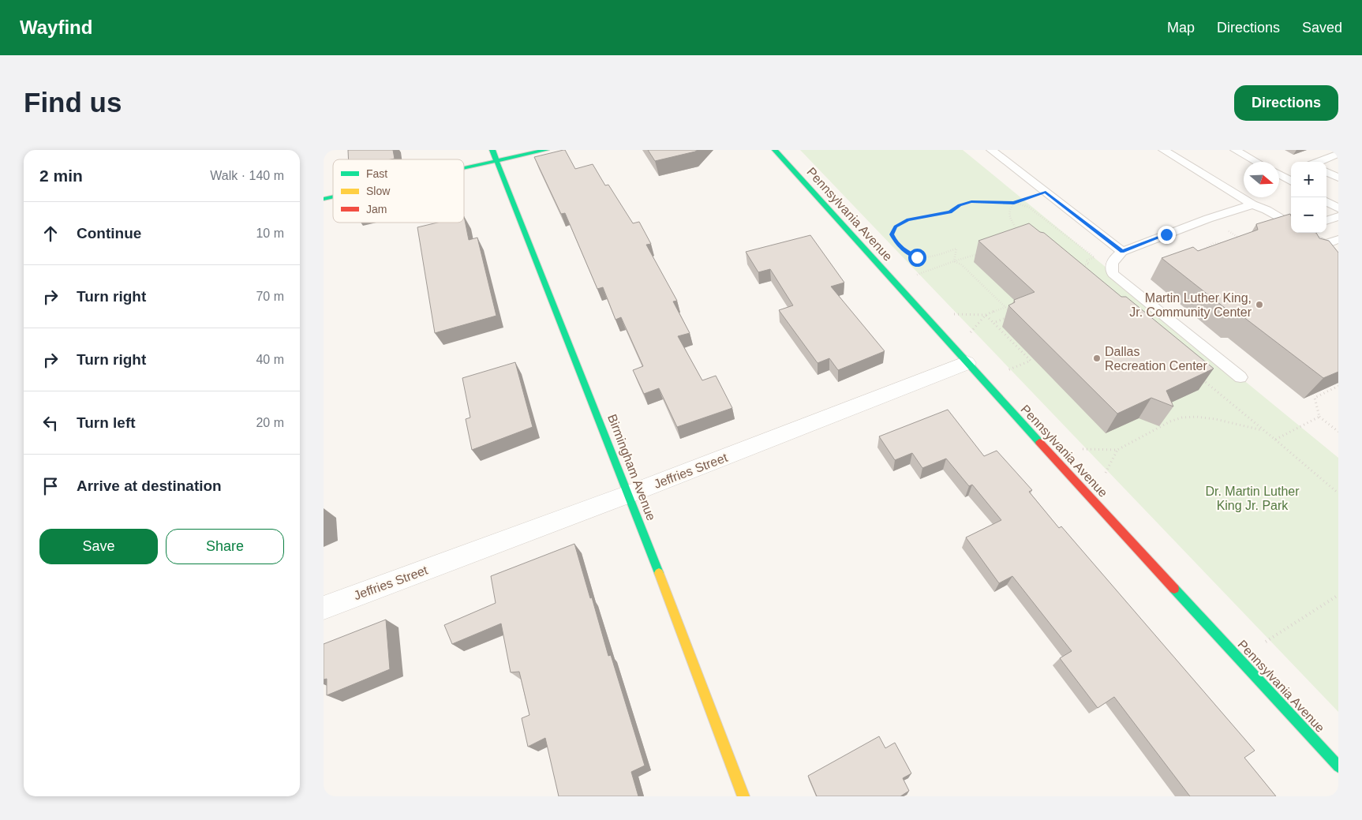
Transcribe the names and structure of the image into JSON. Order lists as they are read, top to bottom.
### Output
{
  "streets": {
    "street": ["Pennsylvania Avenue", "Birmingham Avenue", "Jeffries Street"]
  },
  "crossings": [
    ["Pennsylvania Avenue", "Jeffries Street"],
    ["Birmingham Avenue", "Jeffries Street"]
  ],
  "parks": ["Dr. Martin Luther King Jr. Park"],
  "places": ["Martin Luther King, Jr. Community Center", "Dallas Recreation Center"],
  "legend": ["Fast", "Slow", "Jam"],
  "north": "right",
  "page": {
    "header": "Wayfind",
    "nav": ["Map", "Directions", "Saved"],
    "buttons": [
      "Directions",
      ["Save", "Share"]
    ],
    "title": "Find us",
    "heading": ["2 min", "Walk · 140 m"],
    "map_buttons": ["+", "−"],
    "list": [
      ["Continue", "10 m"],
      ["Turn right", "70 m"],
      ["Turn right", "40 m"],
      ["Turn left", "20 m"],
      "Arrive at destination"
    ]
  }
}
